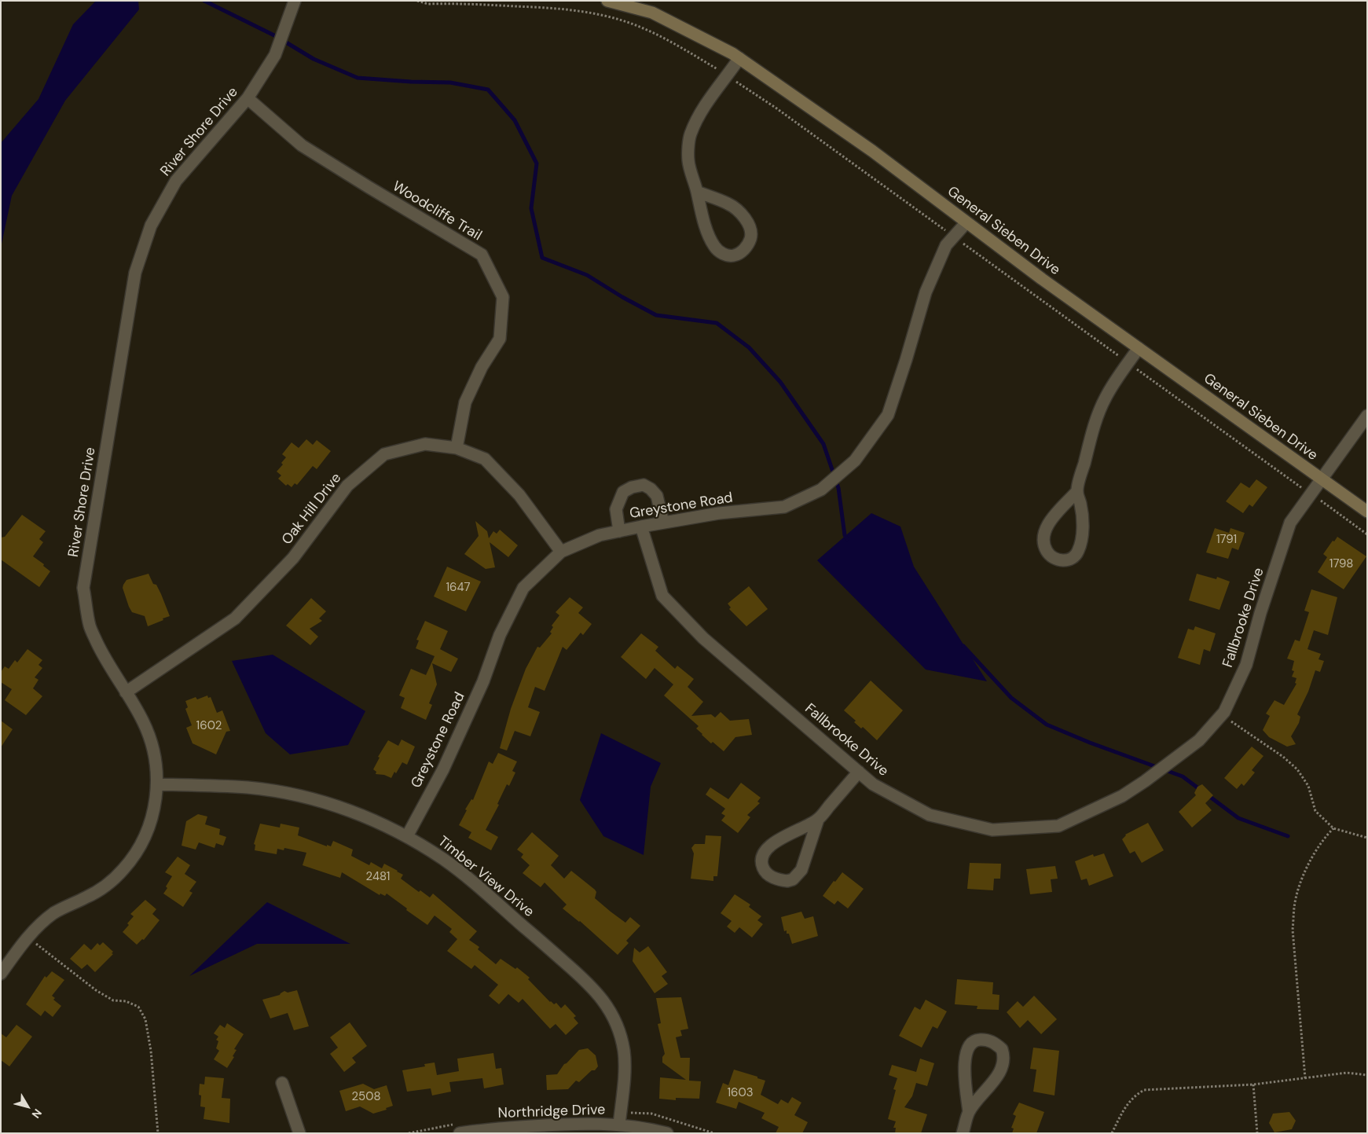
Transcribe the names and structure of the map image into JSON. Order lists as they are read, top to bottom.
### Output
{
  "streets": {
    "street": [
      "River Shore Drive",
      "Woodcliffe Trail",
      "General Sieben Drive",
      "Greystone Road",
      "Oak Hill Drive",
      "Fallbrooke Drive",
      "Timber View Drive",
      "Northridge Drive"
    ]
  },
  "crossings": [
    ["River Shore Drive", "Woodcliffe Trail"],
    ["River Shore Drive", "Oak Hill Drive"],
    ["River Shore Drive", "Timber View Drive"],
    ["Woodcliffe Trail", "Oak Hill Drive"],
    ["General Sieben Drive", "Greystone Road"],
    ["General Sieben Drive", "Fallbrooke Drive"],
    ["Greystone Road", "Oak Hill Drive"],
    ["Greystone Road", "Fallbrooke Drive"],
    ["Greystone Road", "Timber View Drive"],
    ["Timber View Drive", "Northridge Drive"]
  ],
  "house_numbers": [
    "1791",
    "1798",
    "1647",
    "1602",
    "2481",
    "1603",
    "2508"
  ],
  "north": "bottom right"
}
